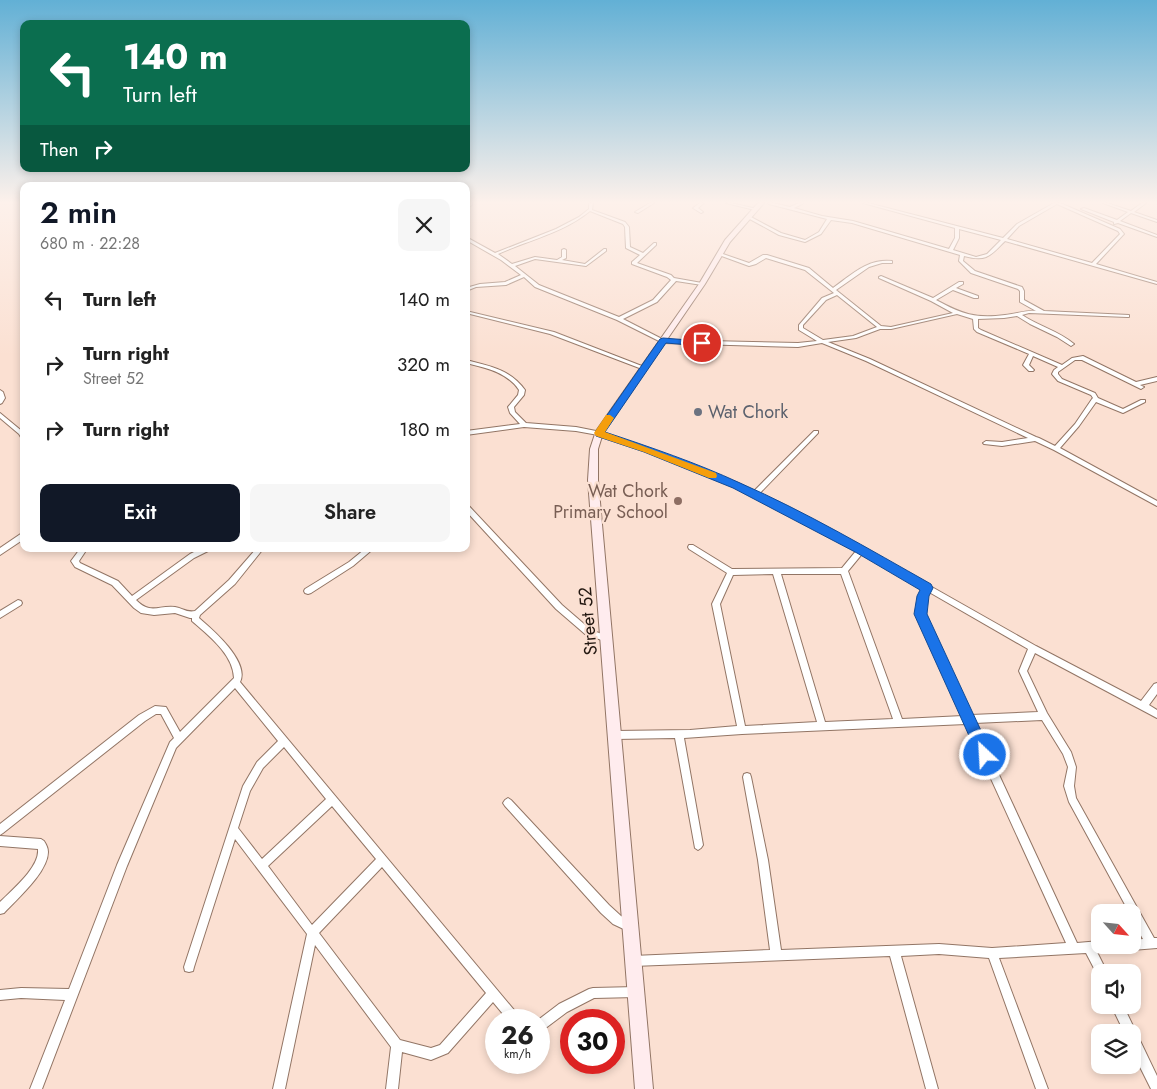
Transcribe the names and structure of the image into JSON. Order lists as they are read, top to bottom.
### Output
{
  "streets": {
    "street": ["Street 52"]
  },
  "places": ["Wat Chork", "Wat Chork Primary School"],
  "north": "bottom right",
  "page": {
    "turn": ["140 m", "Turn left"],
    "then": "Then",
    "heading": ["2 min", "680 m · 22:28"],
    "list": [
      {
        "name": "Turn left",
        "value": "140 m"
      },
      {
        "name": "Turn right",
        "note": "Street 52",
        "value": "320 m"
      },
      {
        "name": "Turn right",
        "value": "180 m"
      }
    ],
    "buttons": ["Exit", "Share"],
    "speed": "26 km/h",
    "limit": "30"
  }
}
